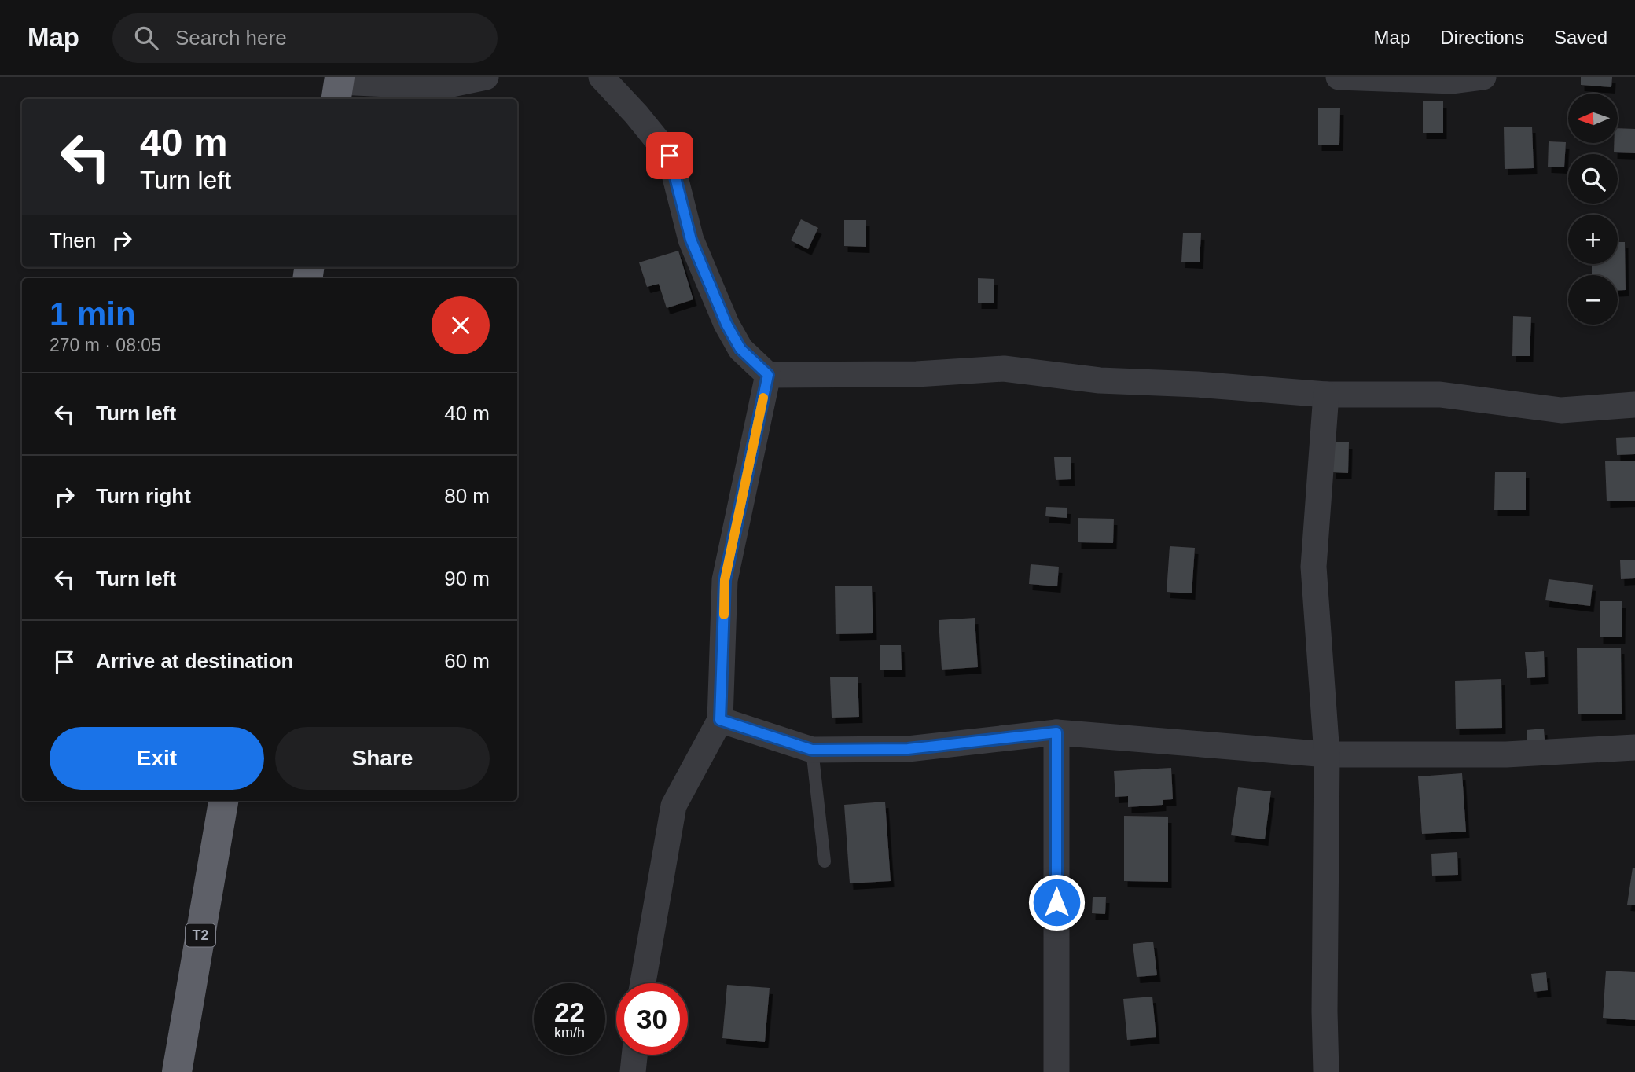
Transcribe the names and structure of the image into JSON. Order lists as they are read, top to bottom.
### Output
{
  "streets": {
    "highway": ["T2"]
  },
  "north": "left",
  "page": {
    "header": "Map",
    "search": "Search here",
    "nav": ["Map", "Directions", "Saved"],
    "map_buttons": ["+", "−"],
    "turn": ["40 m", "Turn left"],
    "then": "Then",
    "heading": ["1 min", "270 m · 08:05"],
    "list": [
      {
        "name": "Turn left",
        "value": "40 m"
      },
      {
        "name": "Turn right",
        "value": "80 m"
      },
      {
        "name": "Turn left",
        "value": "90 m"
      },
      {
        "name": "Arrive at destination",
        "value": "60 m"
      }
    ],
    "buttons": ["Exit", "Share"],
    "speed": "22 km/h",
    "limit": "30"
  }
}
